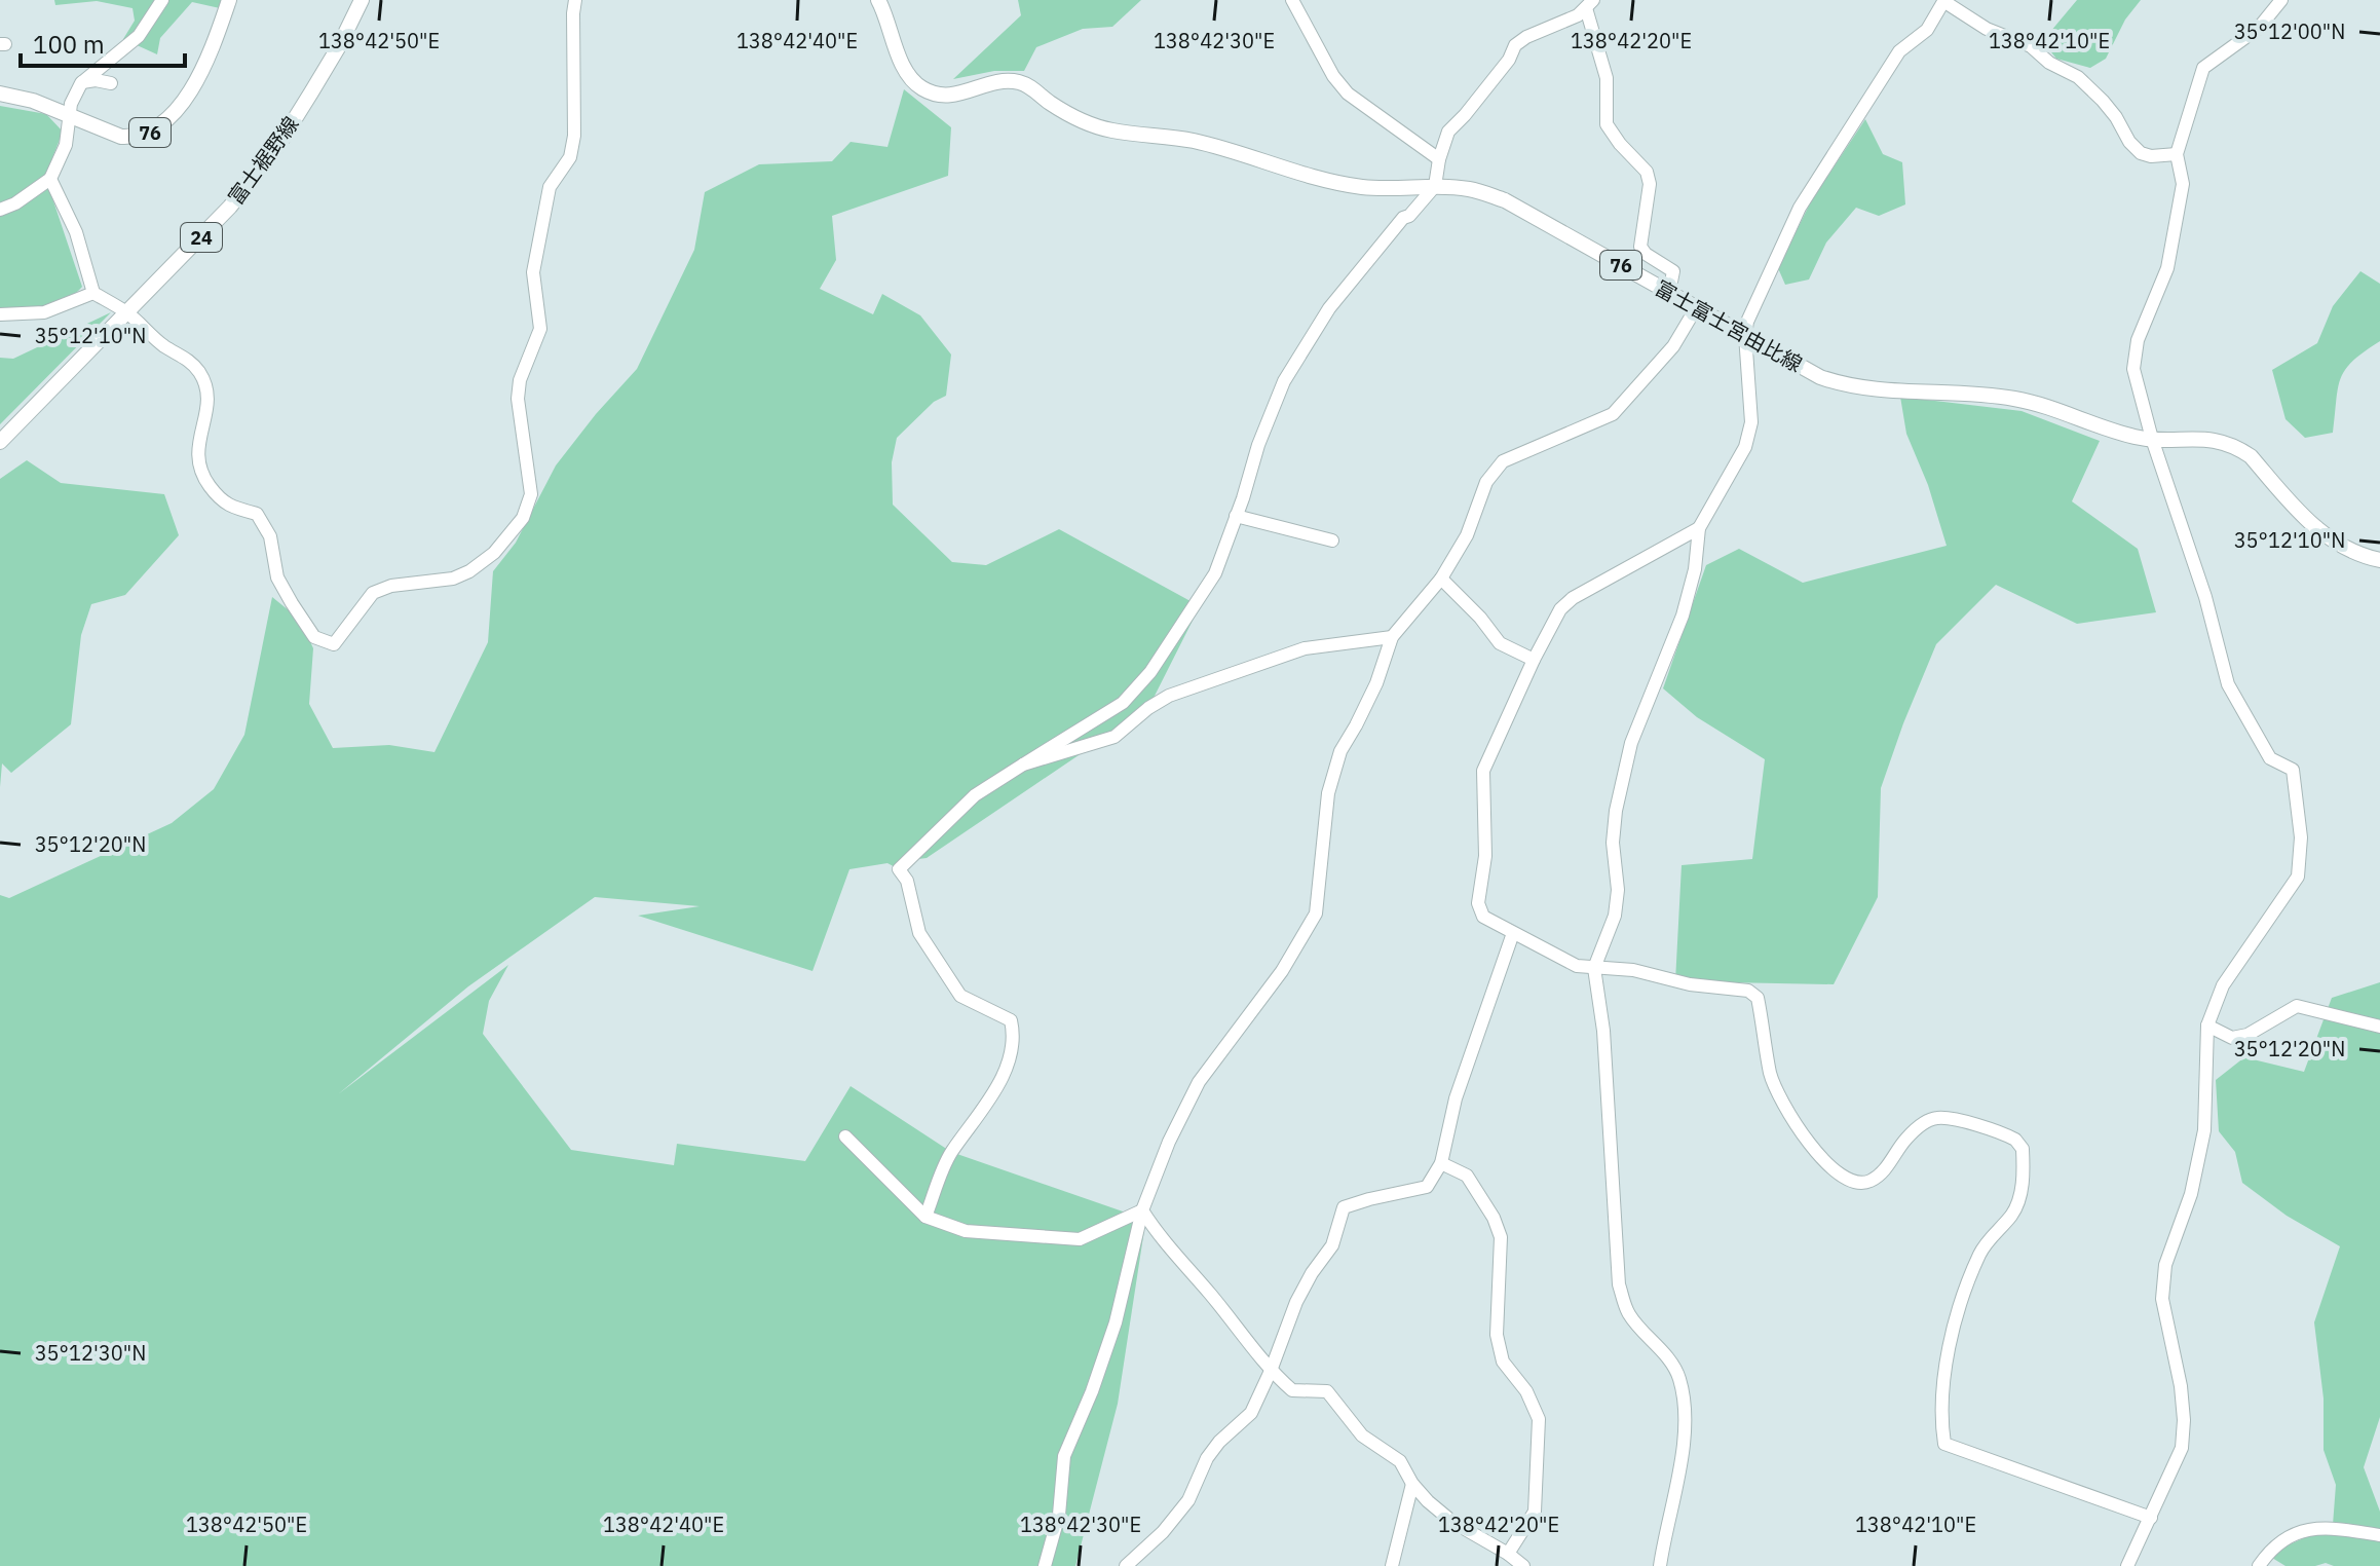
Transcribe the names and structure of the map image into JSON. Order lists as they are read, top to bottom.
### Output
{
  "streets": {
    "main road": [
      "76",
      "富士裾野線",
      "24",
      "富士富士宮由比線"
    ]
  },
  "scale_bar": "100 m",
  "coordinates": [
    "35°12'00\"N",
    "138°42'50\"E",
    "138°42'40\"E",
    "138°42'30\"E",
    "138°42'20\"E",
    "138°42'10\"E",
    "35°12'10\"N",
    "35°12'20\"N",
    "35°12'30\"N"
  ]
}
